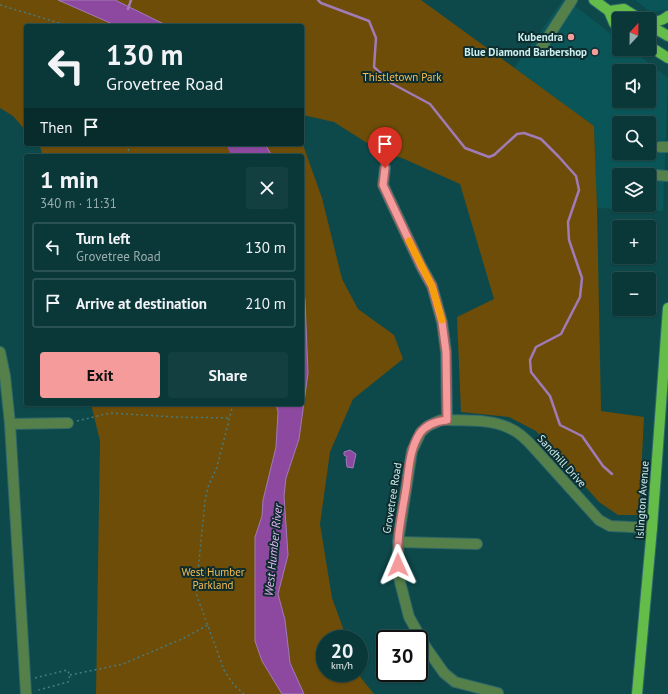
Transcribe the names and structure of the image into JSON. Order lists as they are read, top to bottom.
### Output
{
  "streets": {
    "main road": ["Islington Avenue"],
    "street": ["Sandhill Drive", "Grovetree Road"]
  },
  "crossings": [
    ["Sandhill Drive", "Grovetree Road"],
    ["Sandhill Drive", "Islington Avenue"]
  ],
  "water": ["West Humber River"],
  "parks": ["Thistletown Park", "West Humber Parkland"],
  "places": ["Kubendra", "Blue Diamond Barbershop"],
  "north": "top",
  "page": {
    "map_buttons": ["+", "−"],
    "turn": ["130 m", "Grovetree Road"],
    "then": "Then",
    "heading": ["1 min", "340 m · 11:31"],
    "list": [
      {
        "name": "Turn left",
        "note": "Grovetree Road",
        "value": "130 m"
      },
      {
        "name": "Arrive at destination",
        "value": "210 m"
      }
    ],
    "buttons": ["Exit", "Share"],
    "speed": "20 km/h",
    "limit": "30"
  }
}
